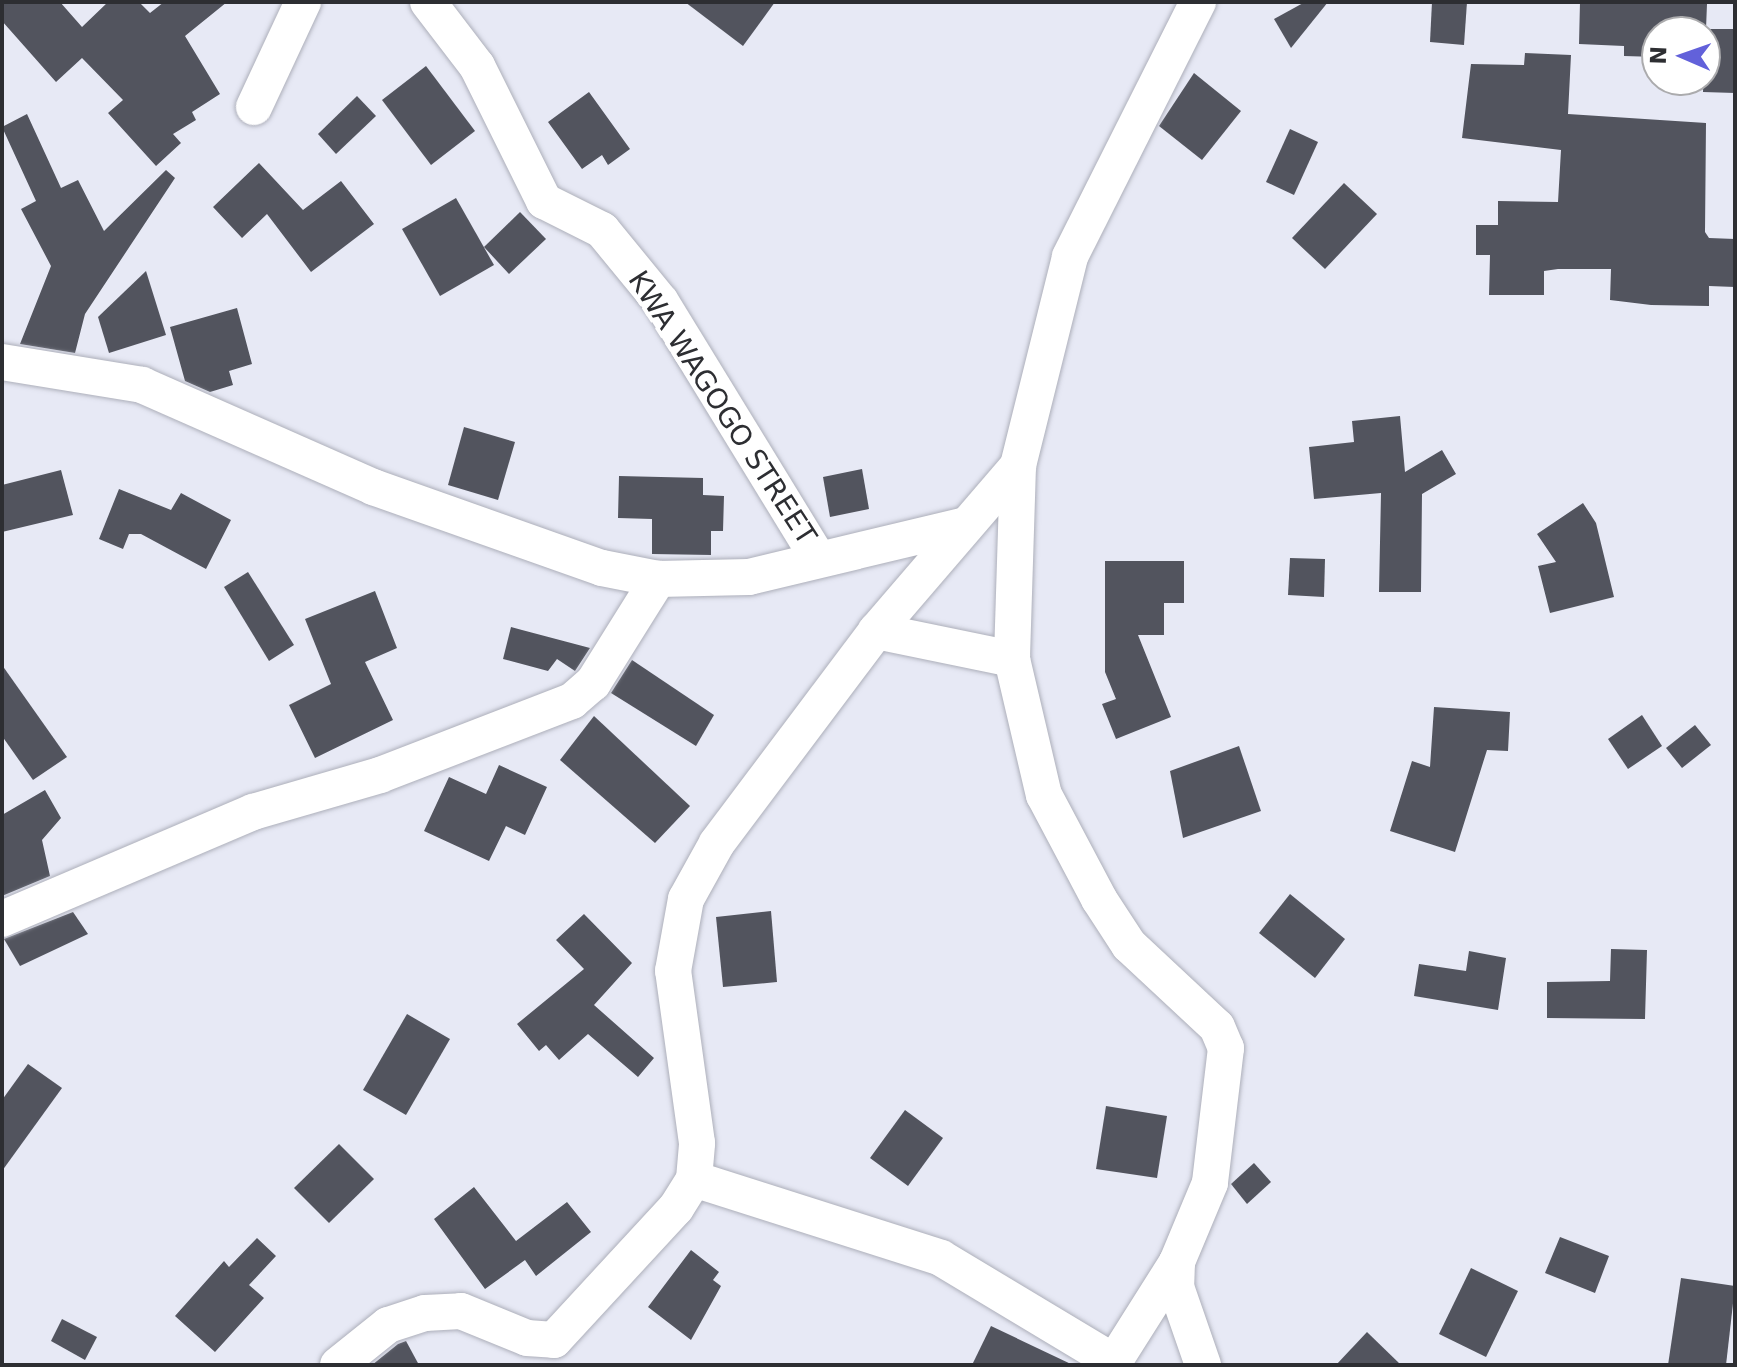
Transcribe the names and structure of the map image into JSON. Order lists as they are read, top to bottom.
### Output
{
  "streets": {
    "street": ["KWA WAGOGO STREET"]
  },
  "north": "left"
}
